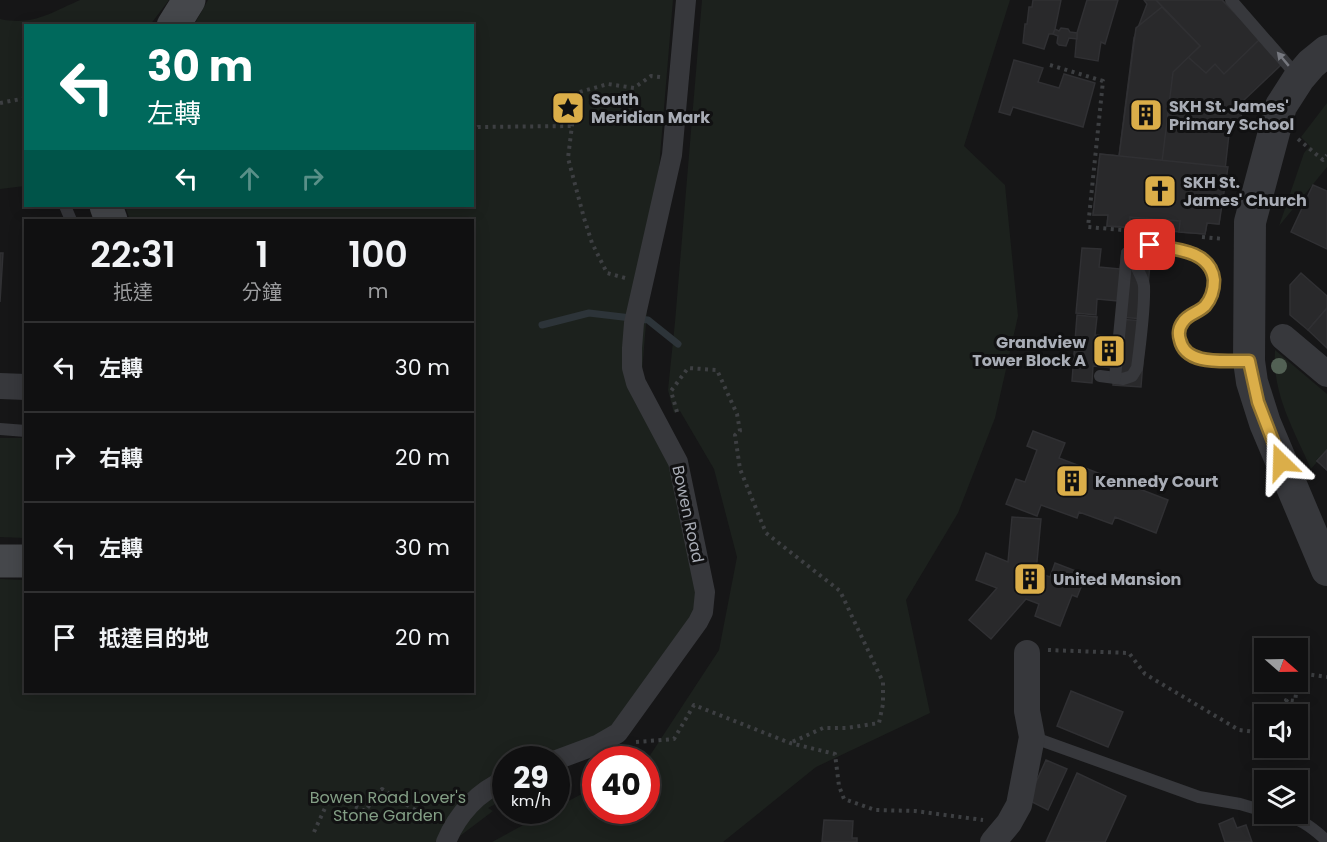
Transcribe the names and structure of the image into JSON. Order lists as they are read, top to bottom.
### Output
{
  "streets": {
    "street": ["Bowen Road"]
  },
  "parks": ["Bowen Road Lover's Stone Garden"],
  "places": {
    "place": ["South Meridian Mark"],
    "building": [
      "SKH St. James' Primary School",
      "Grandview Tower Block A",
      "Kennedy Court",
      "United Mansion"
    ],
    "church": ["SKH St. James' Church"]
  },
  "north": "right",
  "page": {
    "turn": ["30 m", "左轉"],
    "eta": [
      "22:31",
      "抵達",
      "1",
      "分鐘",
      "100",
      "m"
    ],
    "list": [
      {
        "name": "左轉",
        "value": "30 m"
      },
      {
        "name": "右轉",
        "value": "20 m"
      },
      {
        "name": "左轉",
        "value": "30 m"
      },
      {
        "name": "抵達目的地",
        "value": "20 m"
      }
    ],
    "speed": "29 km/h",
    "limit": "40"
  }
}
